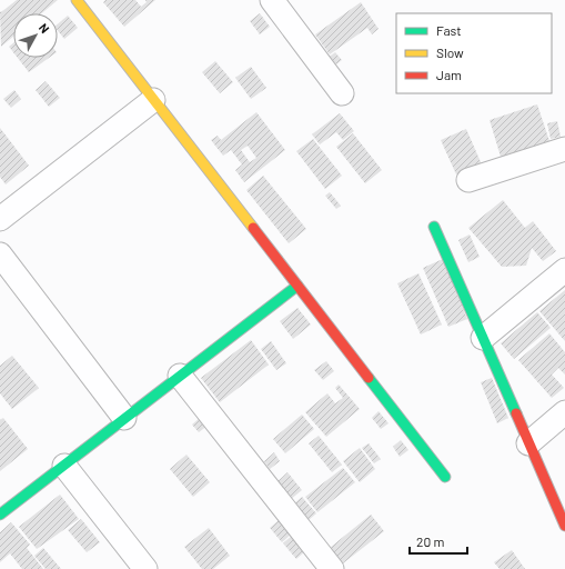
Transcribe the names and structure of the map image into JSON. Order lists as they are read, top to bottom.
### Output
{
  "legend": ["Fast", "Slow", "Jam"],
  "scale_bar": "20 m",
  "north": "top right"
}
